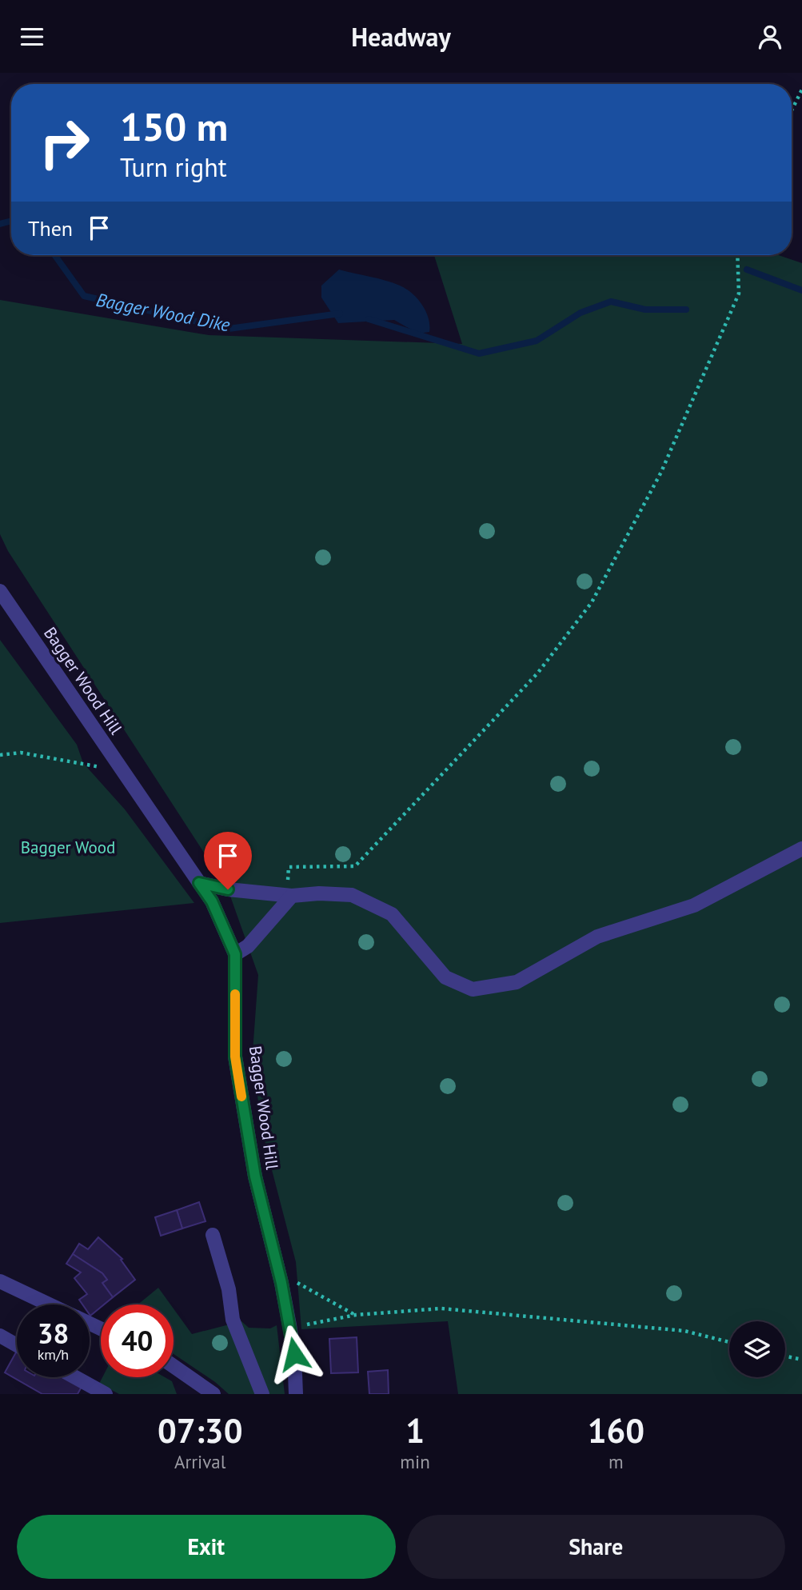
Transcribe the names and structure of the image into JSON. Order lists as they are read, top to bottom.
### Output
{
  "streets": {
    "street": ["Bagger Wood Hill"]
  },
  "water": ["Bagger Wood Dike"],
  "parks": ["Bagger Wood"],
  "page": {
    "header": "Headway",
    "turn": ["150 m", "Turn right"],
    "then": "Then",
    "speed": "38 km/h",
    "limit": "40",
    "eta": [
      "07:30",
      "Arrival",
      "1",
      "min",
      "160",
      "m"
    ],
    "buttons": ["Exit", "Share"]
  }
}
